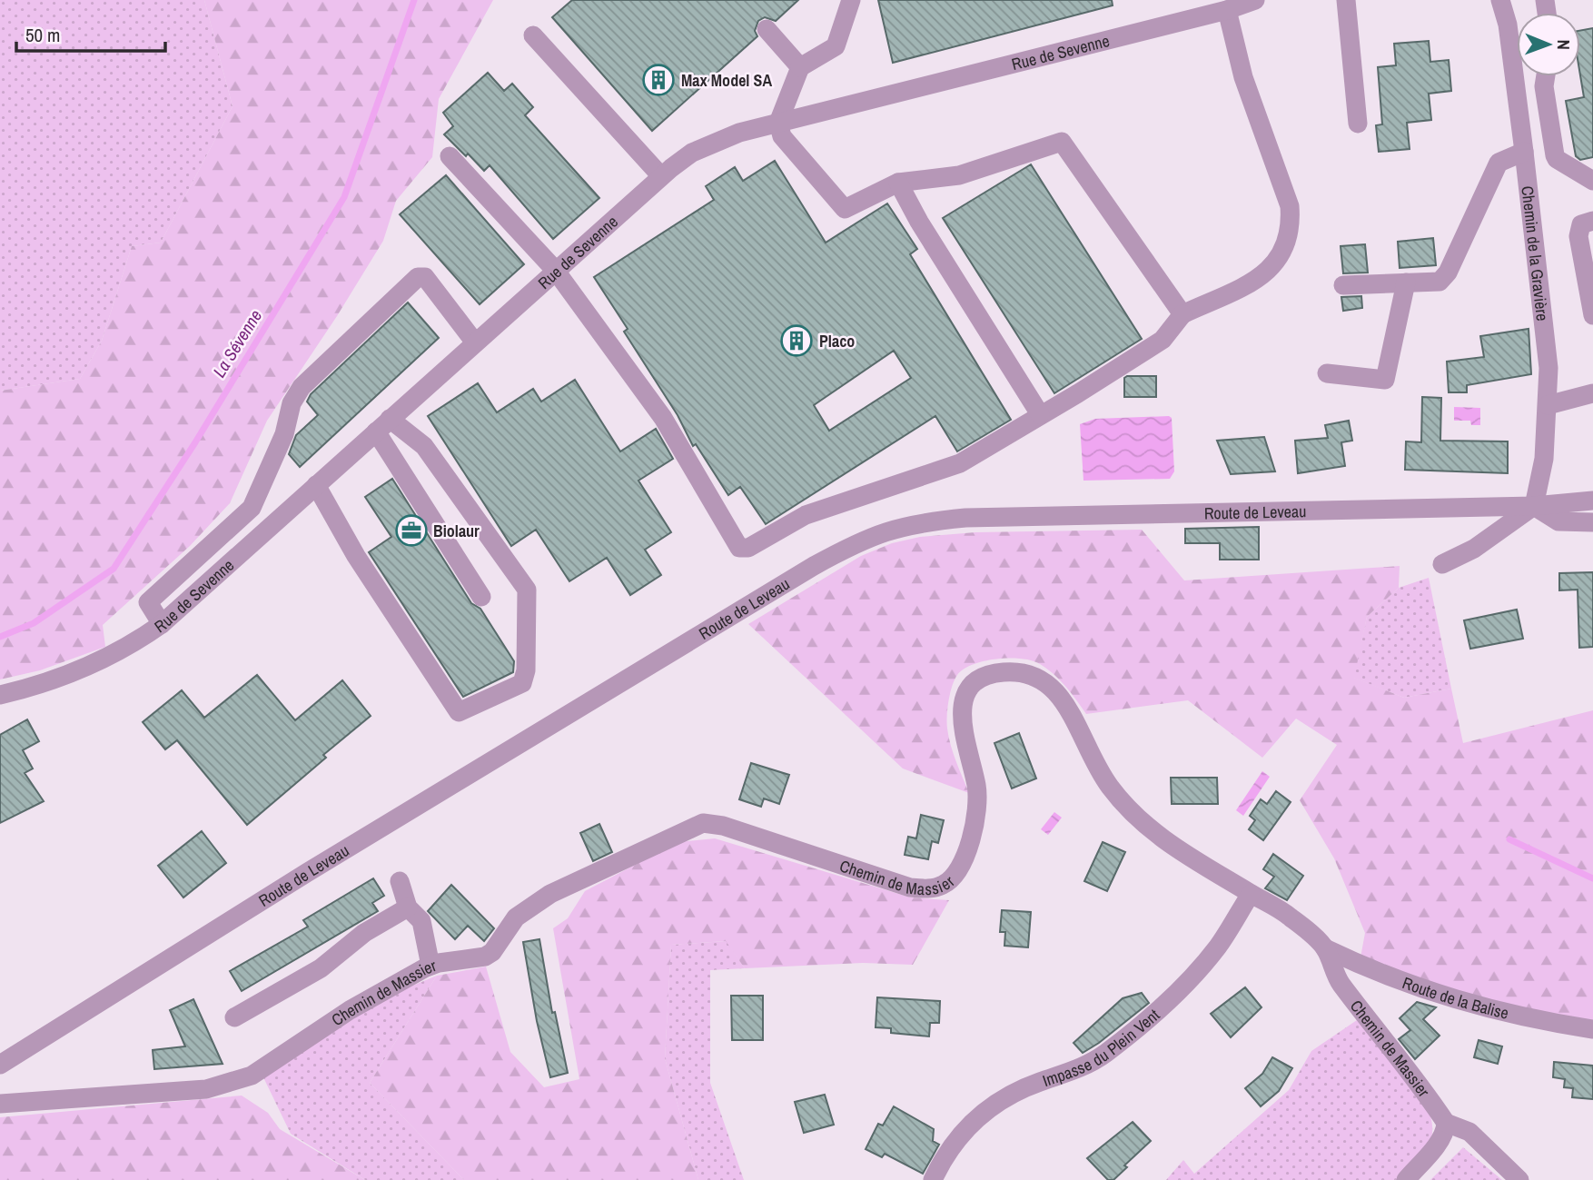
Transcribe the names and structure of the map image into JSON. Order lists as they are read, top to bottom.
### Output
{
  "streets": {
    "street": [
      "Rue de Sevenne",
      "Chemin de la Gravière",
      "Route de Leveau",
      "Chemin de Massier",
      "Route de la Balise",
      "Impasse du Plein Vent"
    ]
  },
  "crossings": [
    ["Chemin de la Gravière", "Route de Leveau"],
    ["Chemin de Massier", "Route de la Balise"],
    ["Chemin de Massier", "Impasse du Plein Vent"]
  ],
  "water": ["La Sévenne"],
  "places": {
    "building": ["Max Model SA", "Placo"],
    "office": ["Biolaur"]
  },
  "scale_bar": "50 m",
  "north": "right"
}
